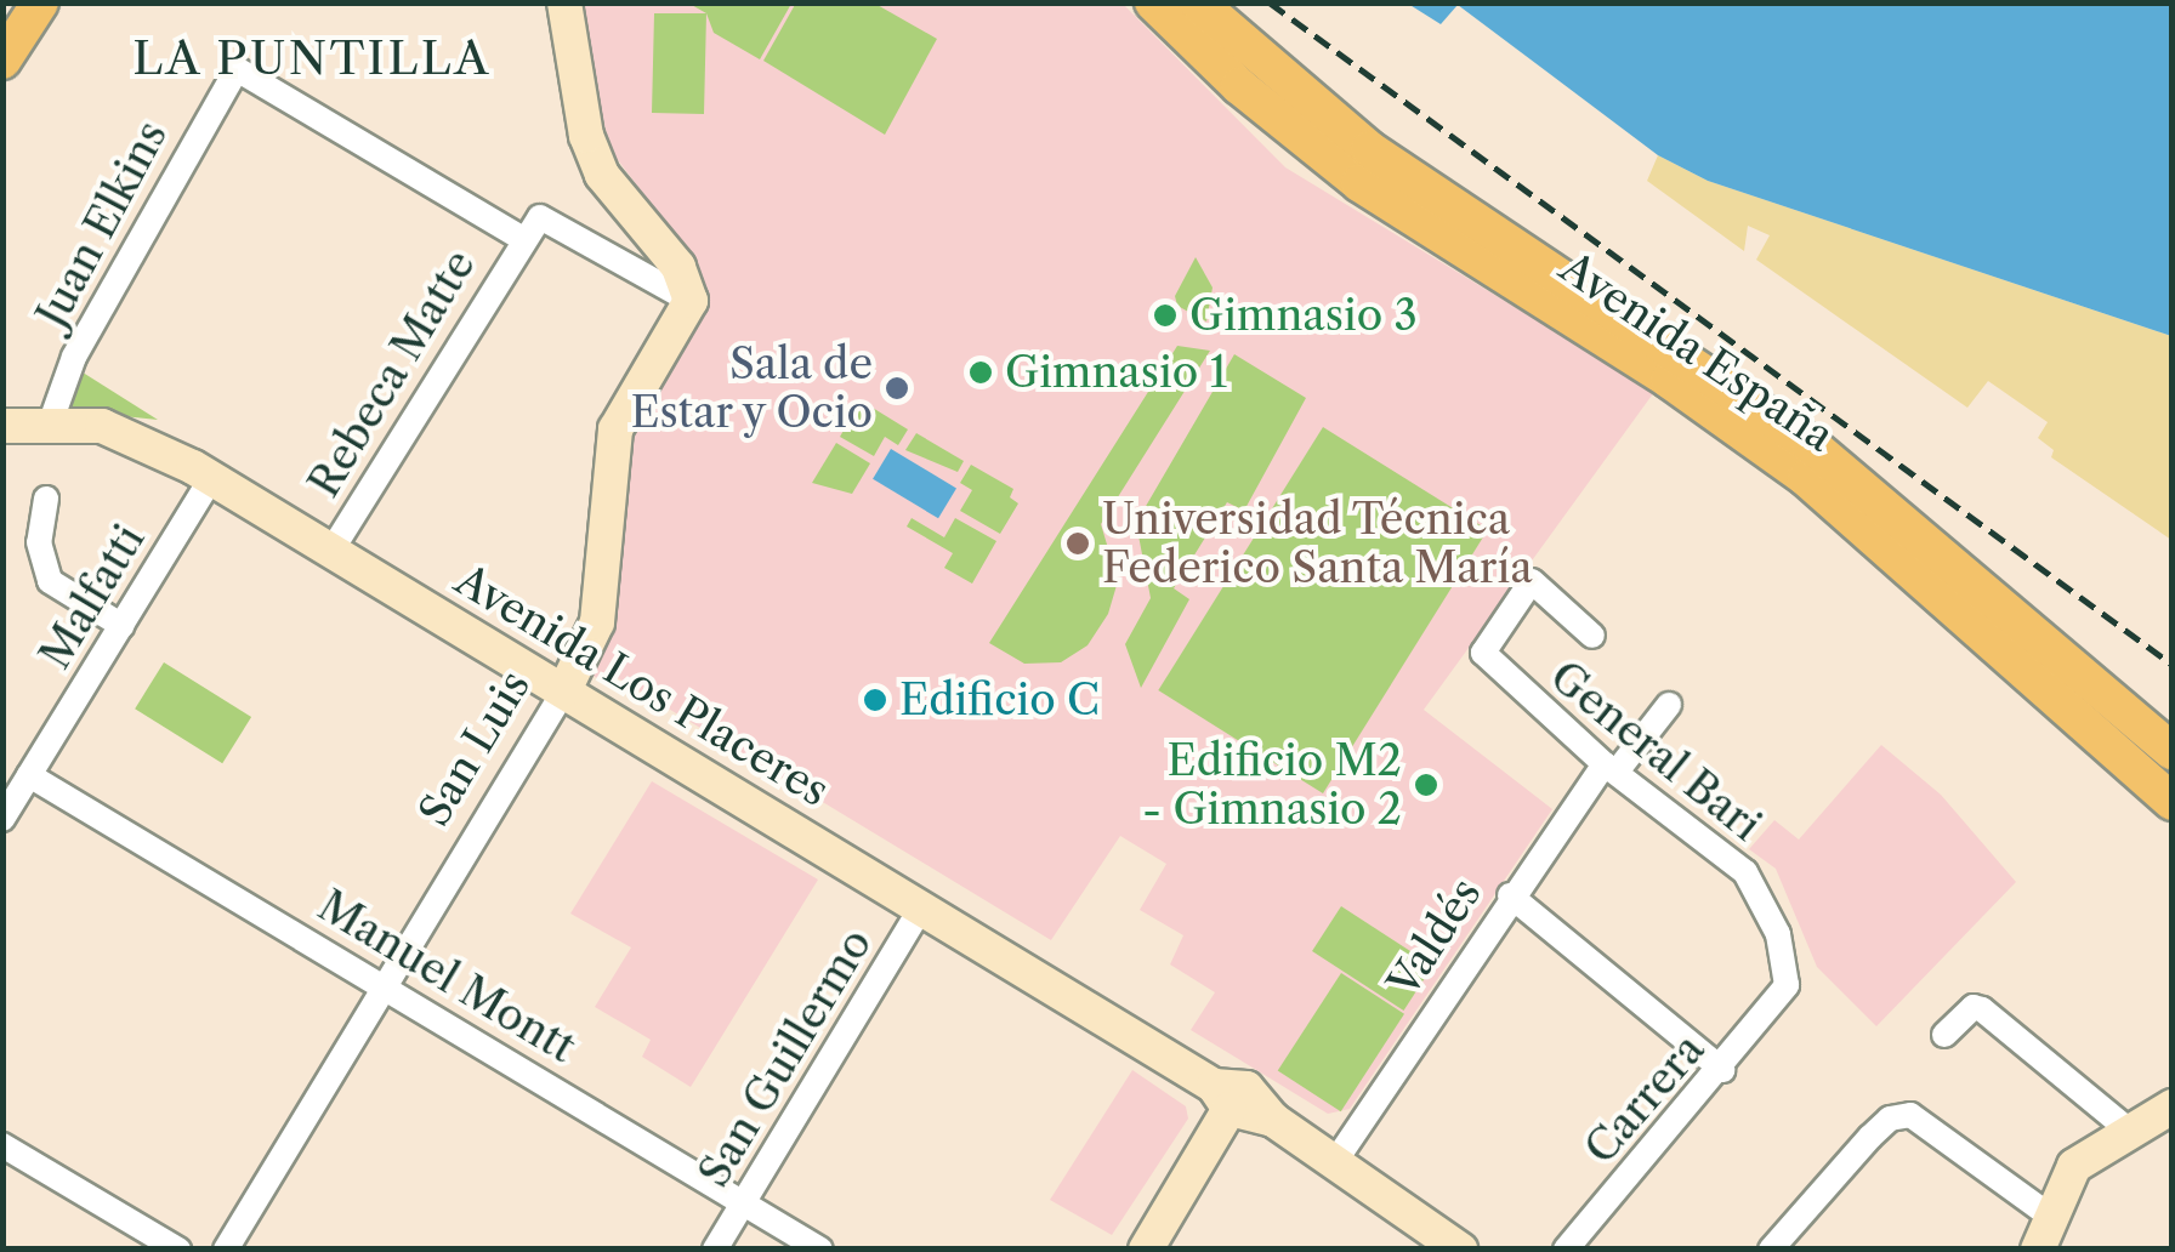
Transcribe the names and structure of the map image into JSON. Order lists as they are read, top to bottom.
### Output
{
  "streets": {
    "main road": ["Avenida España", "Avenida Los Placeres", "San Luis"],
    "street": [
      "Juan Elkins",
      "Rebeca Matte",
      "Malfatti",
      "General Bari",
      "Valdés",
      "Manuel Montt",
      "San Guillermo",
      "Carrera"
    ]
  },
  "crossings": [
    ["Juan Elkins", "Rebeca Matte"],
    ["Juan Elkins", "Avenida Los Placeres"],
    ["Rebeca Matte", "Avenida Los Placeres"],
    ["Malfatti", "Avenida Los Placeres"],
    ["Malfatti", "Manuel Montt"],
    ["Avenida Los Placeres", "San Luis"],
    ["Avenida Los Placeres", "Valdés"],
    ["Avenida Los Placeres", "San Guillermo"],
    ["San Luis", "Manuel Montt"],
    ["General Bari", "Valdés"],
    ["General Bari", "Carrera"],
    ["Manuel Montt", "San Guillermo"]
  ],
  "districts": ["LA PUNTILLA"],
  "places": [
    "Gimnasio 3",
    "Gimnasio 1",
    "Sala de Estar y Ocio",
    "Universidad Técnica Federico Santa María",
    "Edificio C",
    "Edificio M2 - Gimnasio 2"
  ]
}
